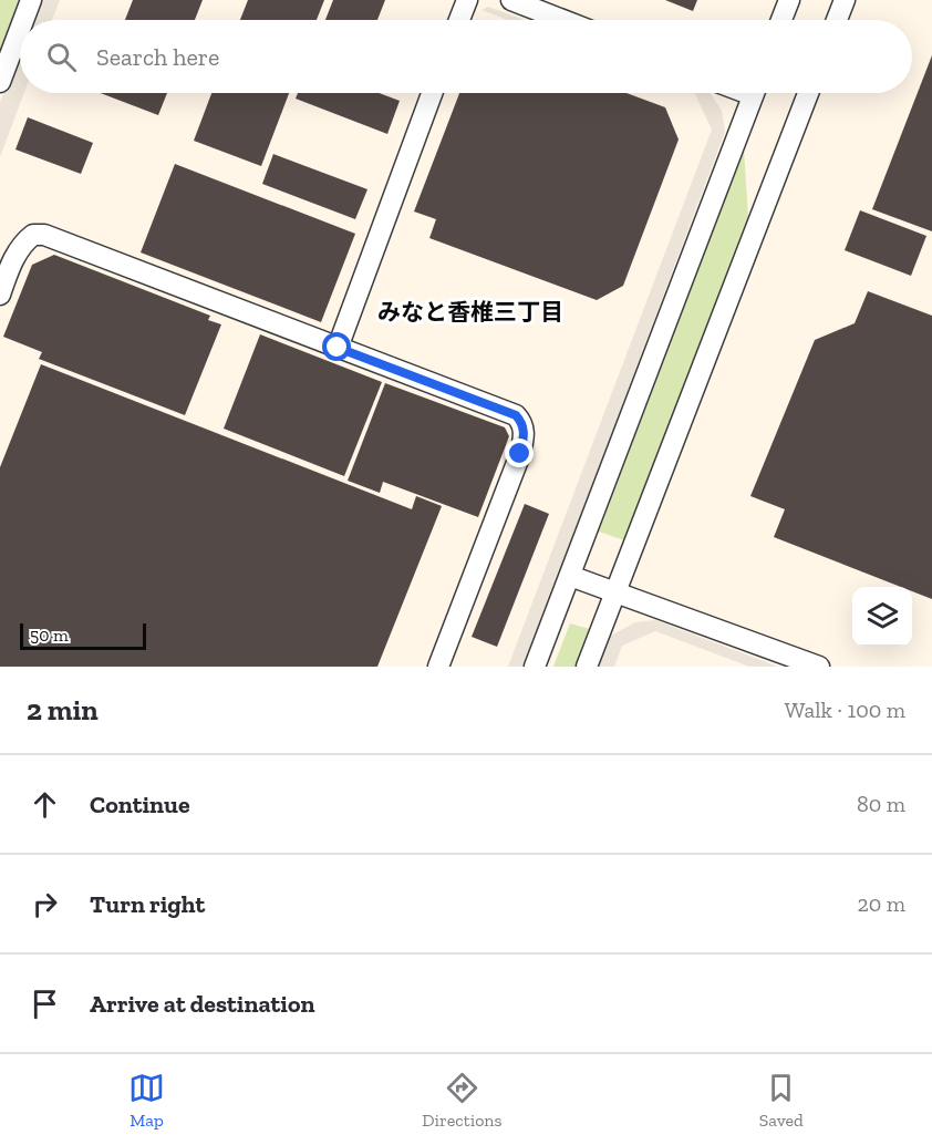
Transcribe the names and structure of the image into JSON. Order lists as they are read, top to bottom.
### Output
{
  "districts": ["みなと香椎三丁目"],
  "scale_bar": "50 m",
  "page": {
    "search": "Search here",
    "scale": "50 m",
    "heading": ["2 min", "Walk · 100 m"],
    "list": [
      ["Continue", "80 m"],
      ["Turn right", "20 m"],
      "Arrive at destination"
    ],
    "nav": ["Map", "Directions", "Saved"]
  }
}
